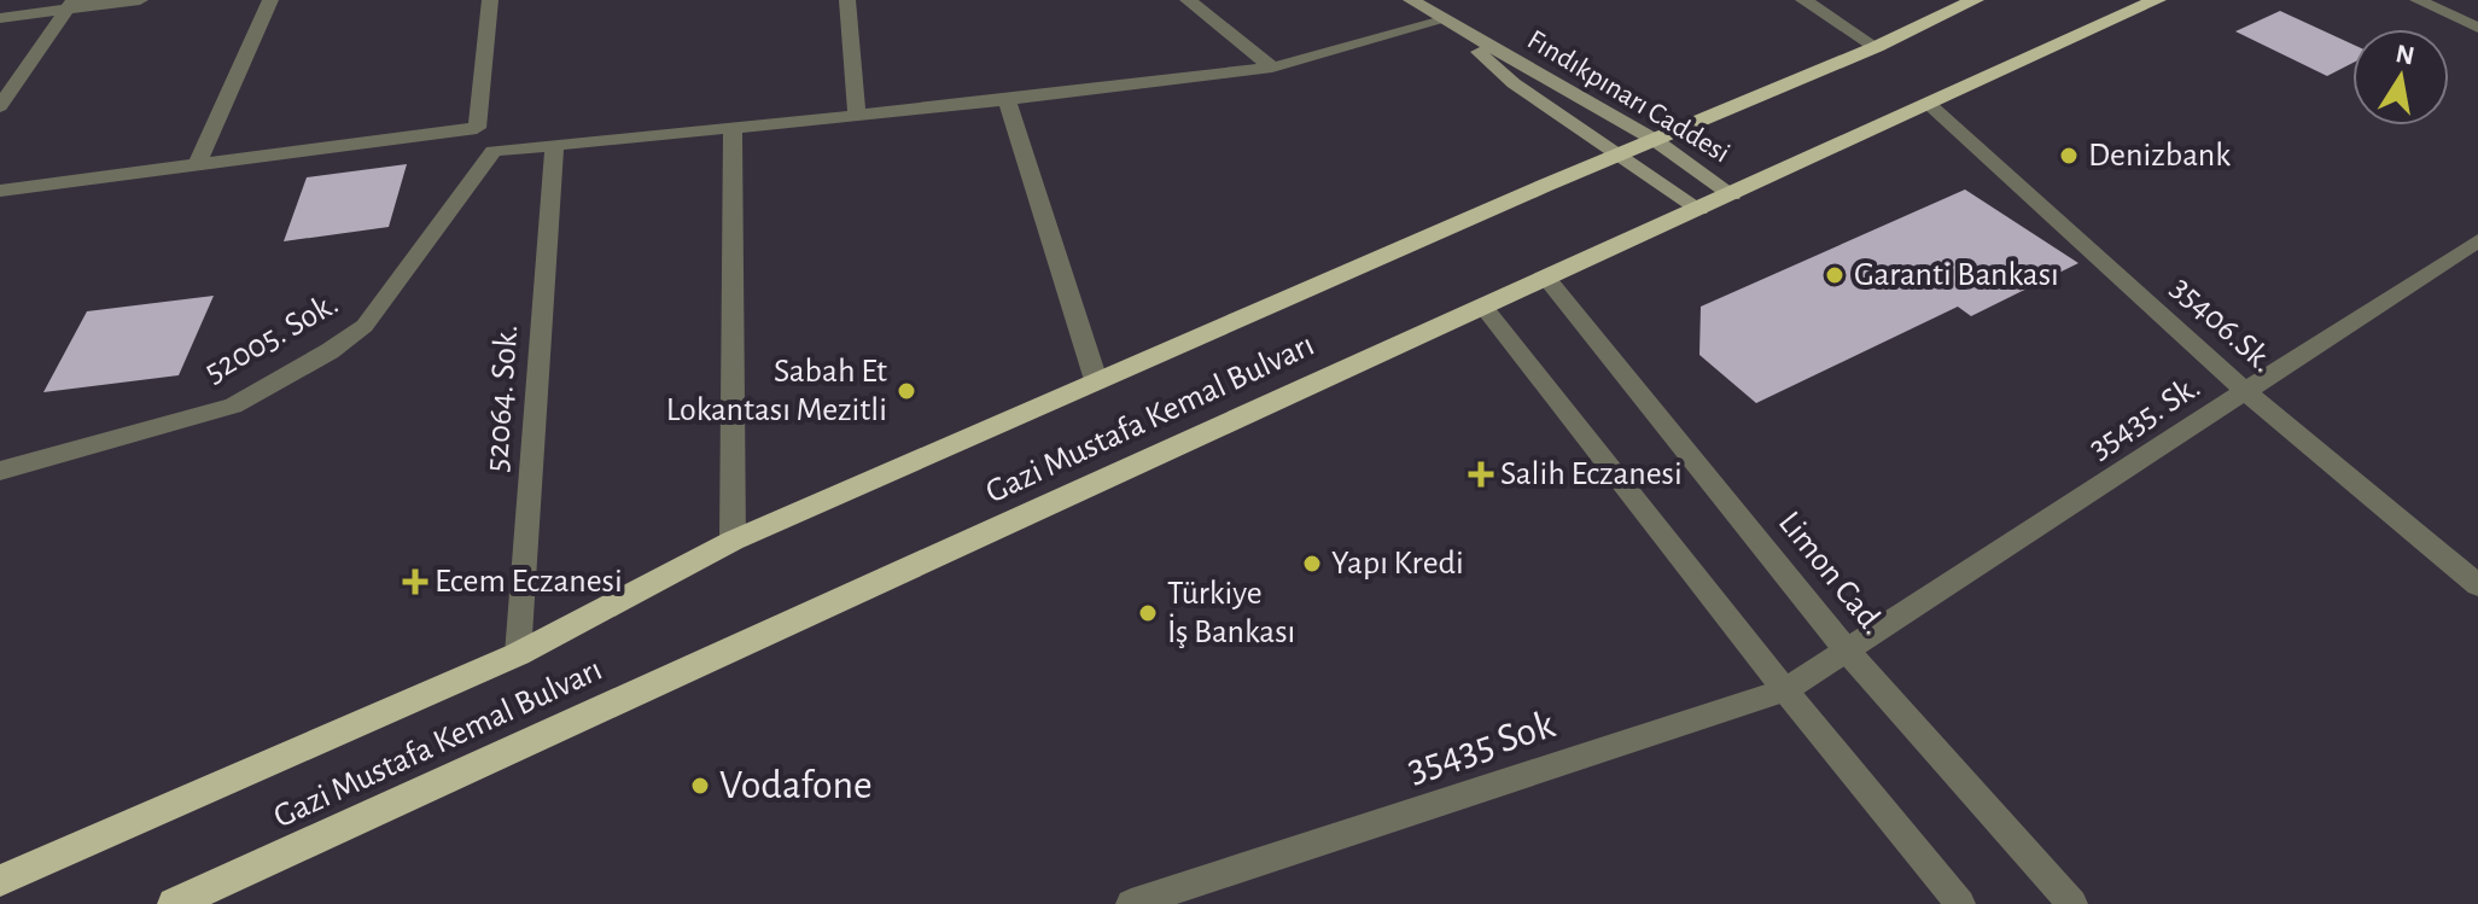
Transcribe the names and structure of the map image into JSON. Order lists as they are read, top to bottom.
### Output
{
  "streets": {
    "highway": ["Gazi Mustafa Kemal Bulvarı"],
    "main road": ["Fındıkpınarı Caddesi"],
    "street": [
      "35406.Sk.",
      "52005. Sok.",
      "52064. Sok.",
      "35435. Sk.",
      "Limon Cad.",
      "35435 Sok"
    ]
  },
  "crossings": [
    ["Fındıkpınarı Caddesi", "Gazi Mustafa Kemal Bulvarı"],
    ["35406.Sk.", "35435. Sk."],
    ["35406.Sk.", "Gazi Mustafa Kemal Bulvarı"],
    ["52064. Sok.", "Gazi Mustafa Kemal Bulvarı"],
    ["35435. Sk.", "Limon Cad."],
    ["35435. Sk.", "35435 Sok"],
    ["Gazi Mustafa Kemal Bulvarı", "Limon Cad."],
    ["Limon Cad.", "35435 Sok"]
  ],
  "places": {
    "other": [
      "Denizbank",
      "Garanti Bankası",
      "Sabah Et Lokantası Mezitli",
      "Yapı Kredi",
      "Türkiye İş Bankası",
      "Vodafone"
    ],
    "health": ["Salih Eczanesi", "Ecem Eczanesi"]
  },
  "north": "top"
}
